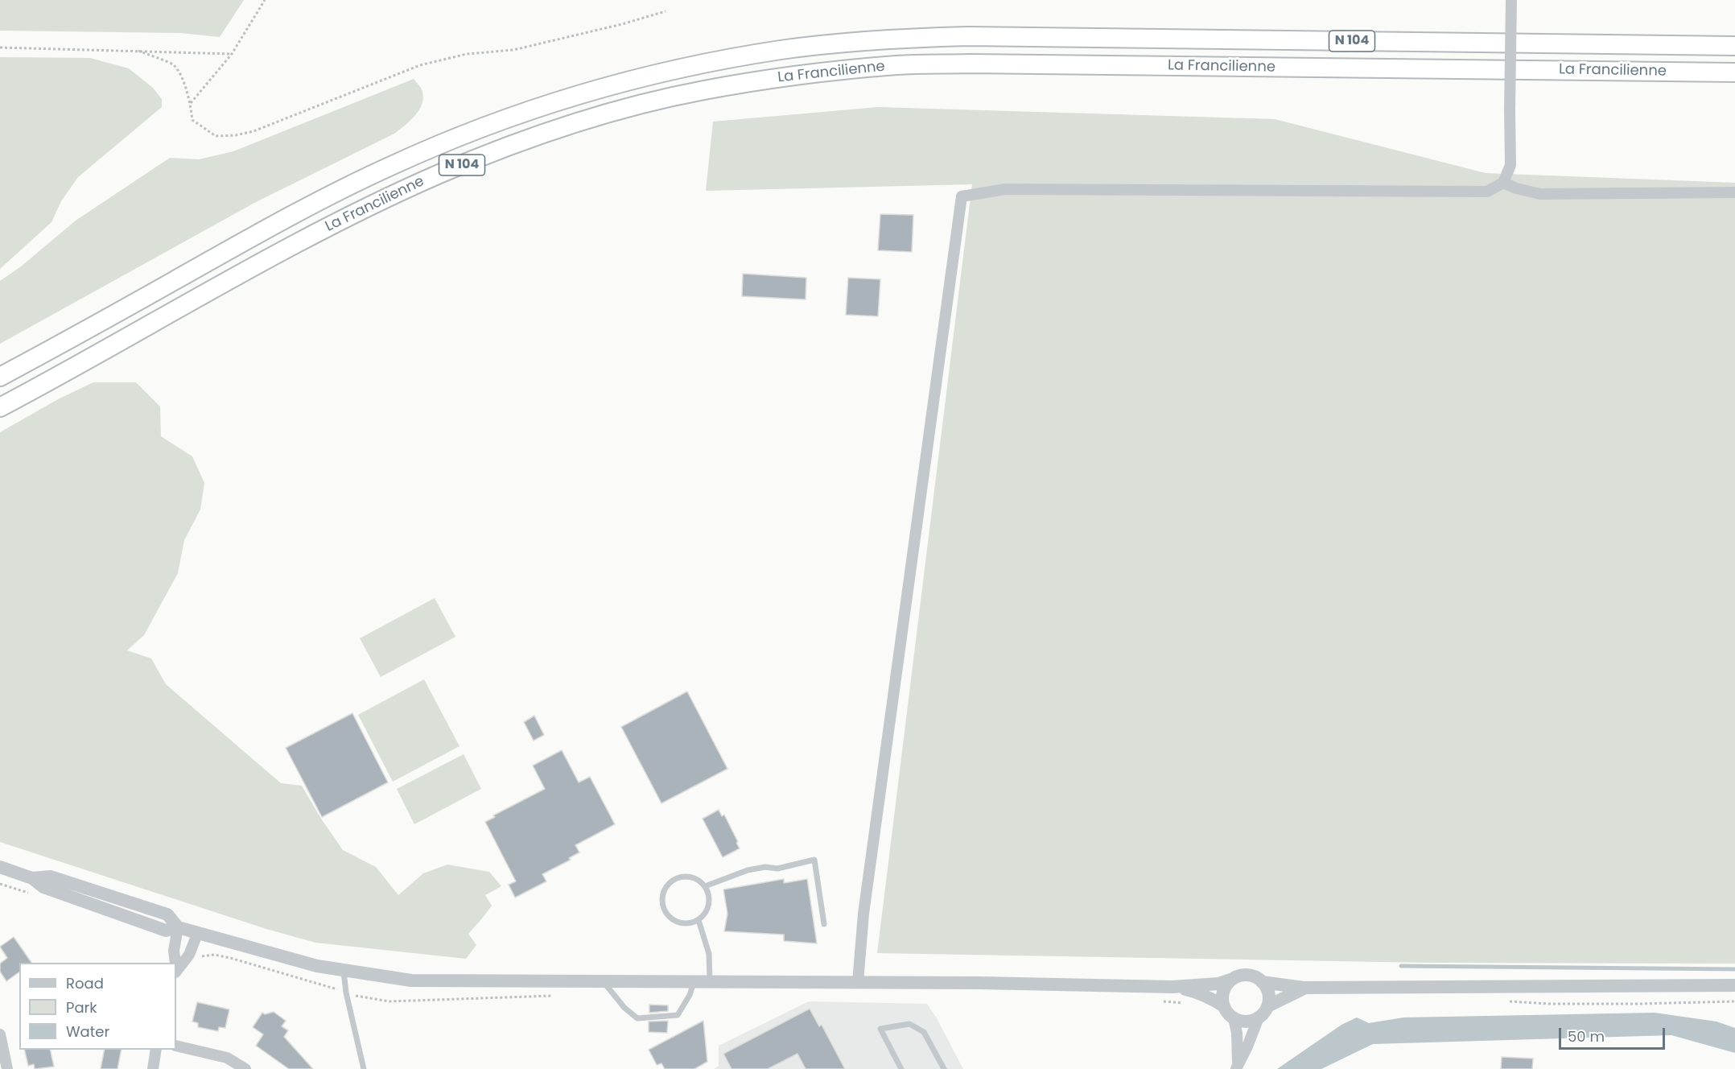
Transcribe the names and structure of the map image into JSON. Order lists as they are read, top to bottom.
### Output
{
  "streets": {
    "highway": ["N 104", "La Francilienne"]
  },
  "legend": ["Road", "Park", "Water"],
  "scale_bar": "50 m"
}
